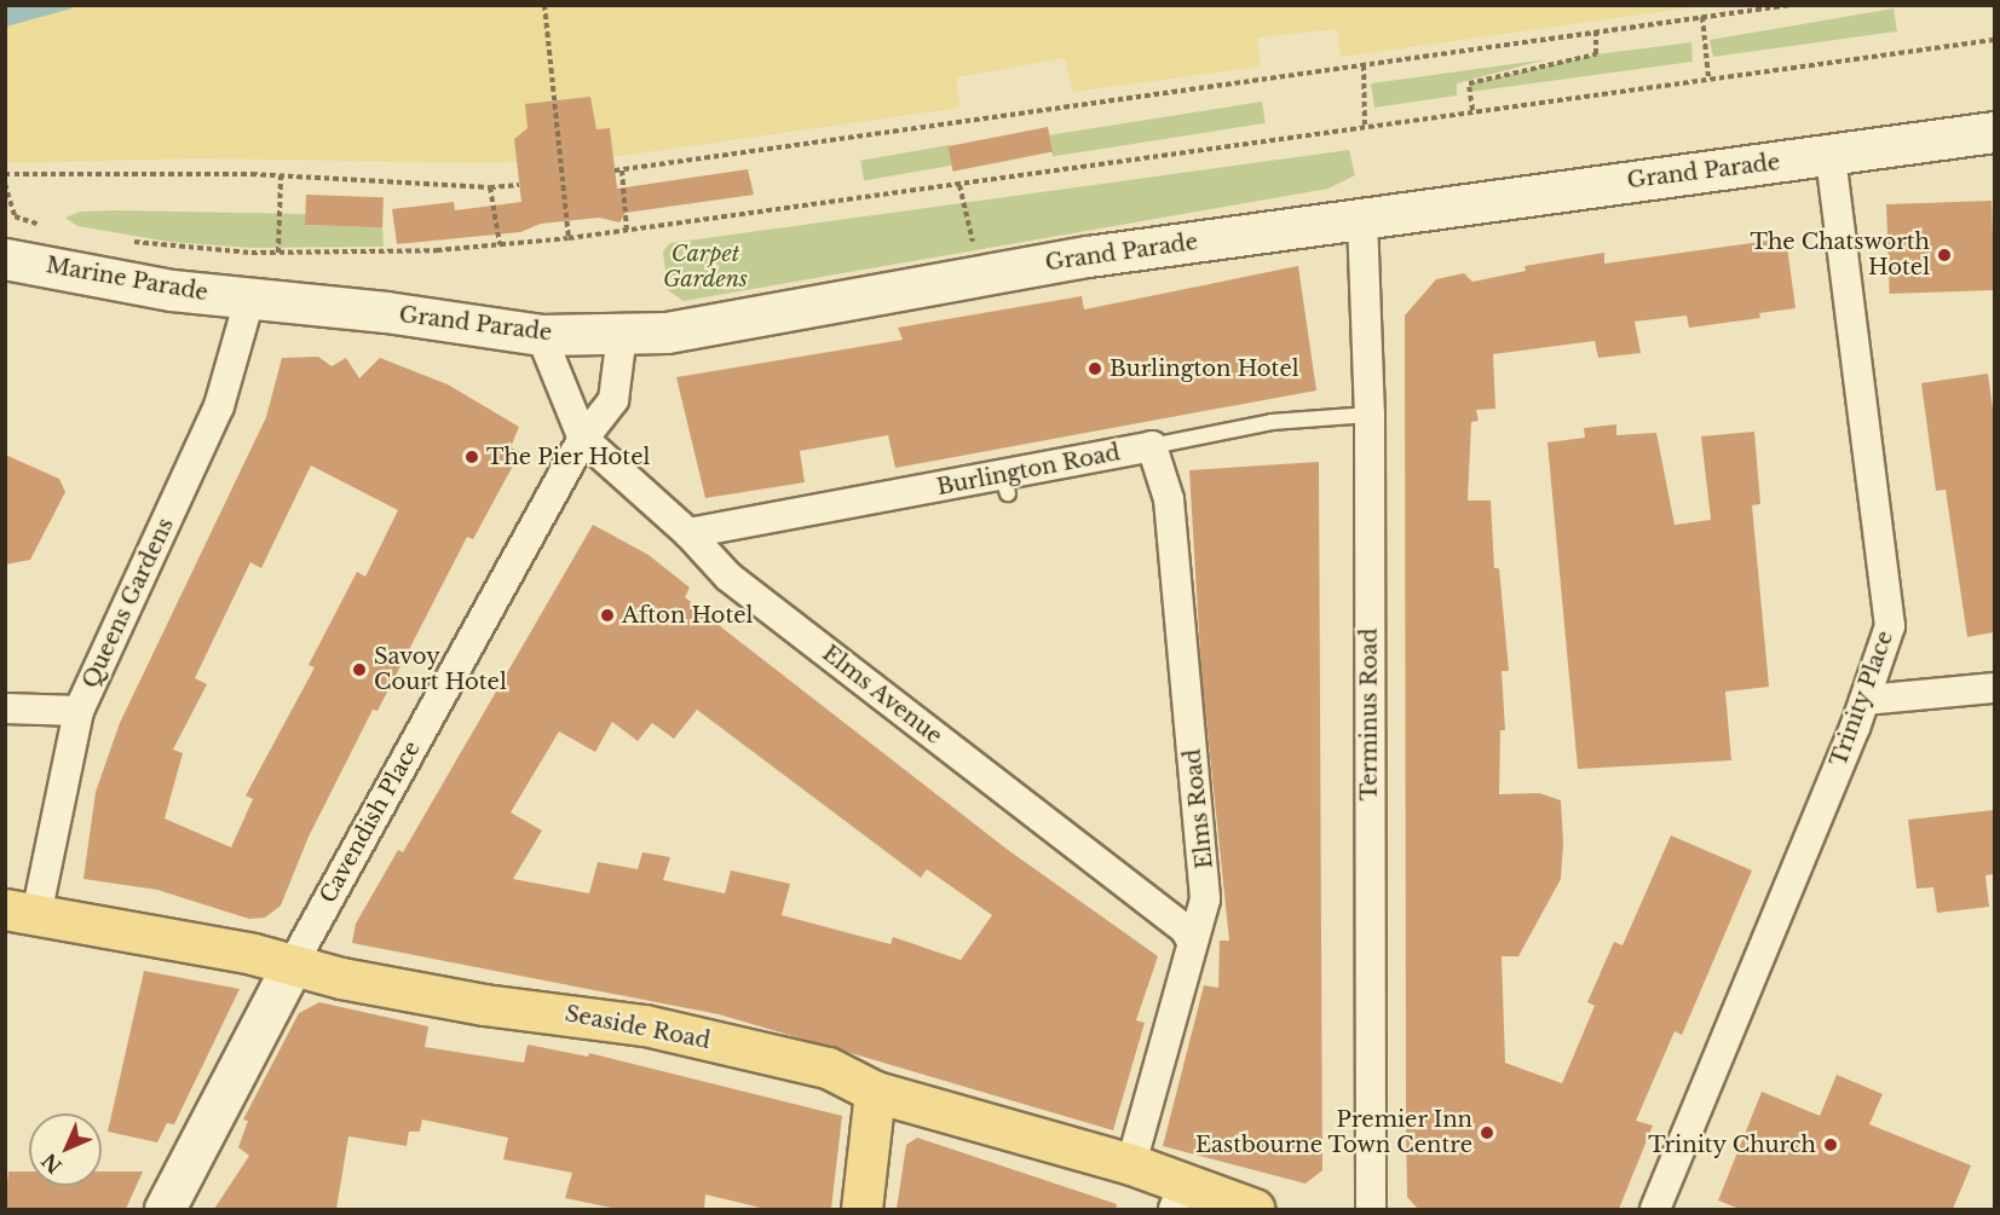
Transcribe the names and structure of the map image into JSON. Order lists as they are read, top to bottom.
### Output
{
  "streets": {
    "main road": [
      "Grand Parade",
      "Marine Parade",
      "Cavendish Place",
      "Seaside Road"
    ],
    "street": [
      "Burlington Road",
      "Queens Gardens",
      "Elms Avenue",
      "Trinity Place",
      "Terminus Road",
      "Elms Road"
    ]
  },
  "crossings": [
    ["Grand Parade", "Marine Parade"],
    ["Grand Parade", "Queens Gardens"],
    ["Grand Parade", "Trinity Place"],
    ["Grand Parade", "Terminus Road"],
    ["Grand Parade", "Cavendish Place"],
    ["Marine Parade", "Queens Gardens"],
    ["Burlington Road", "Elms Avenue"],
    ["Burlington Road", "Terminus Road"],
    ["Burlington Road", "Elms Road"],
    ["Queens Gardens", "Seaside Road"],
    ["Elms Avenue", "Elms Road"],
    ["Elms Avenue", "Cavendish Place"],
    ["Elms Road", "Seaside Road"],
    ["Cavendish Place", "Seaside Road"]
  ],
  "parks": ["Carpet Gardens"],
  "places": [
    "The Chatsworth Hotel",
    "Burlington Hotel",
    "The Pier Hotel",
    "Afton Hotel",
    "Savoy Court Hotel",
    "Premier Inn Eastbourne Town Centre",
    "Trinity Church"
  ],
  "north": "bottom left"
}
